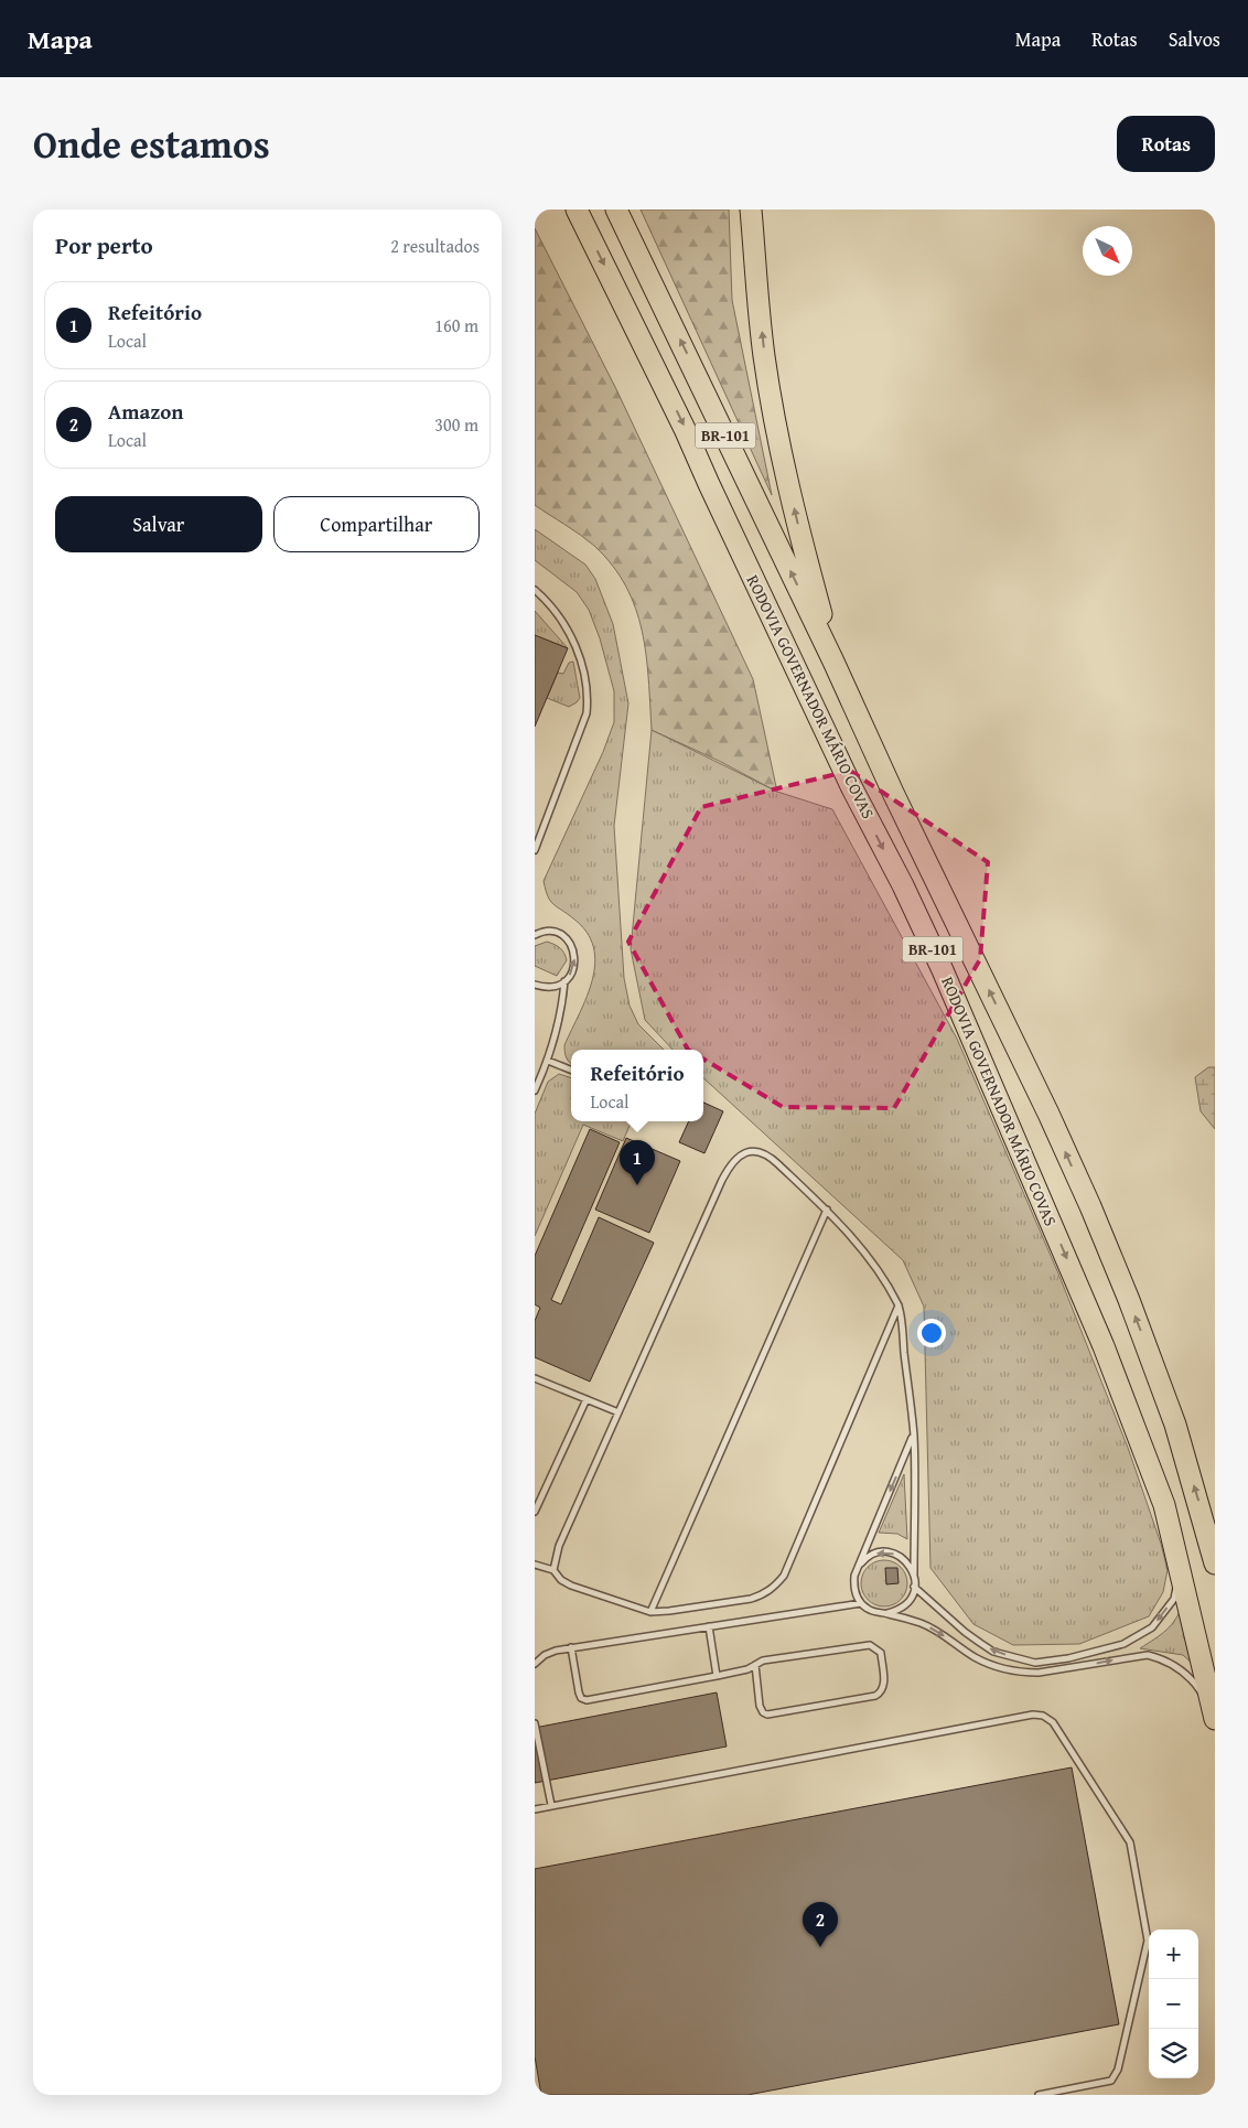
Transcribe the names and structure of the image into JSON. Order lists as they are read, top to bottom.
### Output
{
  "streets": {
    "highway": ["BR-101", "RODOVIA GOVERNADOR MÁRIO COVAS"]
  },
  "north": "bottom right",
  "page": {
    "header": "Mapa",
    "nav": ["Mapa", "Rotas", "Salvos"],
    "title": "Onde estamos",
    "buttons": [
      "Rotas",
      ["Salvar", "Compartilhar"]
    ],
    "heading": ["Por perto", "2 resultados"],
    "list": [
      {
        "mark": "1",
        "name": "Refeitório",
        "note": "Local",
        "value": "160 m"
      },
      {
        "mark": "2",
        "name": "Amazon",
        "note": "Local",
        "value": "300 m"
      }
    ],
    "popup": ["Refeitório", "Local"],
    "pins": ["1", "2"],
    "map_buttons": ["+", "−"]
  }
}
